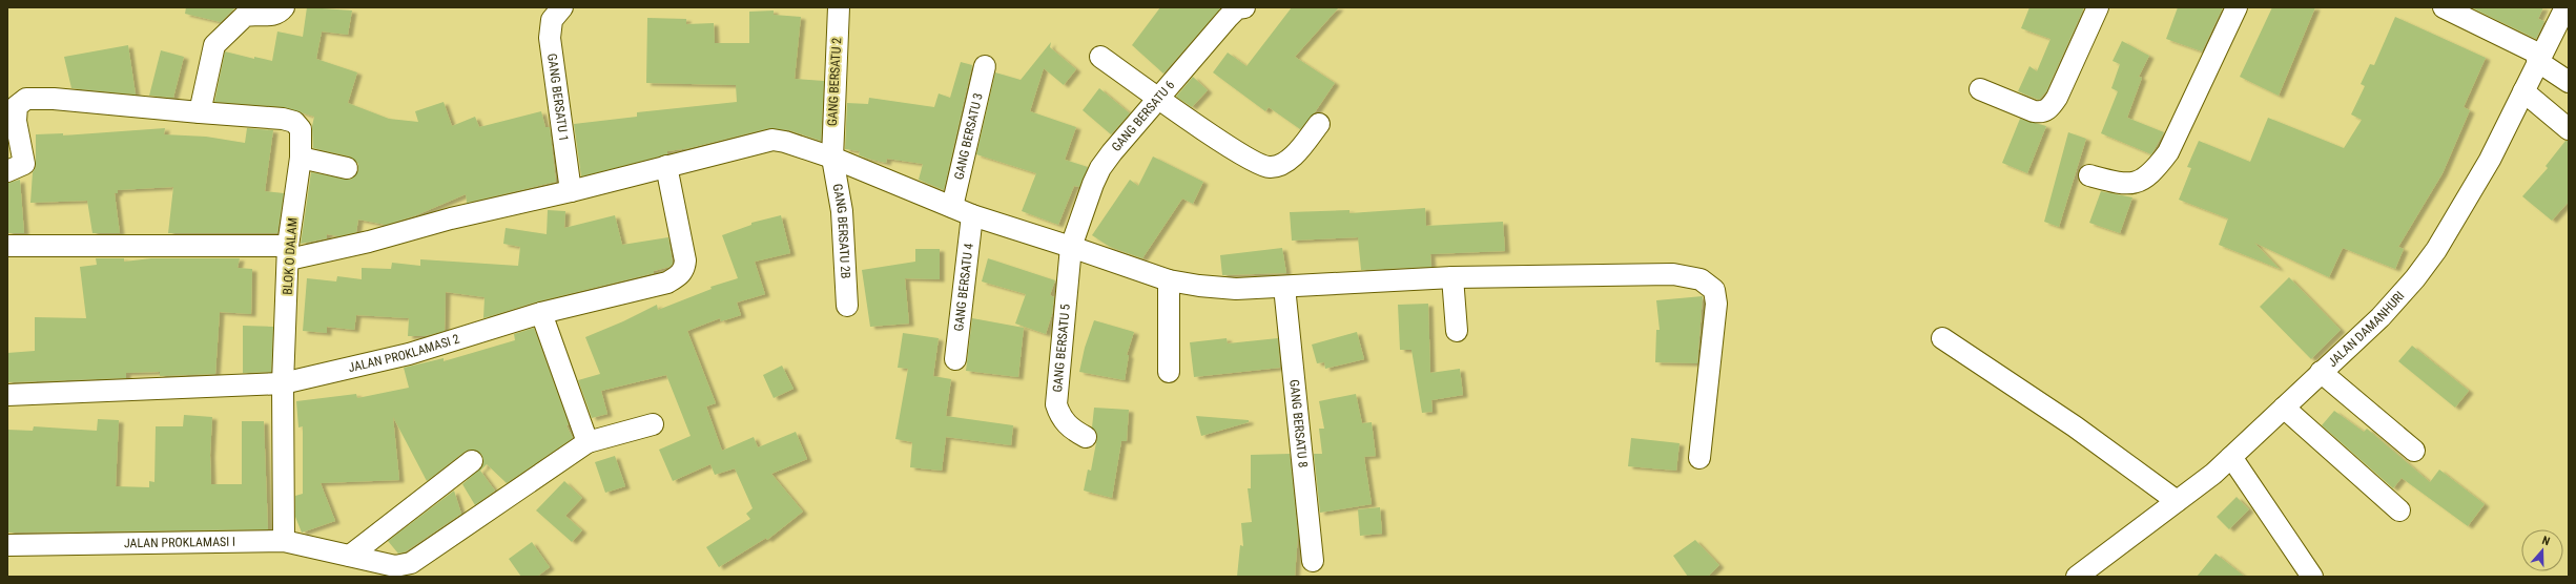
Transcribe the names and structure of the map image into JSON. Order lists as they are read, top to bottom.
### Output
{
  "streets": {
    "street": [
      "GANG BERSATU 2",
      "GANG BERSATU 1",
      "GANG BERSATU 6",
      "GANG BERSATU 3",
      "GANG BERSATU 2B",
      "BLOK O DALAM",
      "GANG BERSATU 4",
      "JALAN DAMANHURI",
      "GANG BERSATU 5",
      "JALAN PROKLAMASI 2",
      "GANG BERSATU 8",
      "JALAN PROKLAMASI I"
    ]
  },
  "crossings": [
    ["GANG BERSATU 2", "GANG BERSATU 2B"],
    ["GANG BERSATU 6", "GANG BERSATU 5"],
    ["BLOK O DALAM", "JALAN PROKLAMASI 2"],
    ["BLOK O DALAM", "JALAN PROKLAMASI I"]
  ],
  "north": "top"
}
